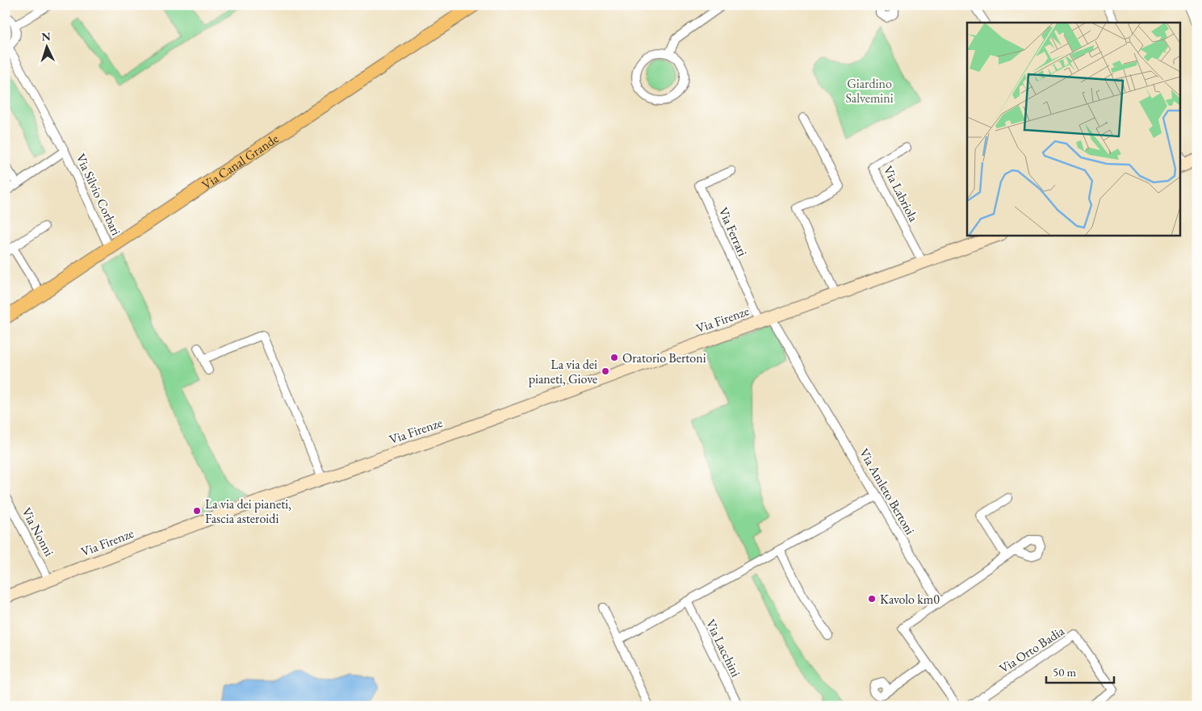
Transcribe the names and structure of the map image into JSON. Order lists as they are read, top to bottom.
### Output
{
  "streets": {
    "main road": ["Via Canal Grande"],
    "street": [
      "Via Labriola",
      "Via Silvio Corbari",
      "Via Ferrari",
      "Via Firenze",
      "Via Amleto Bertoni",
      "Via Nonni",
      "Via Lacchini",
      "Via Orto Badia"
    ]
  },
  "crossings": [
    ["Via Canal Grande", "Via Silvio Corbari"],
    ["Via Labriola", "Via Firenze"],
    ["Via Ferrari", "Via Firenze"],
    ["Via Ferrari", "Via Amleto Bertoni"],
    ["Via Firenze", "Via Amleto Bertoni"],
    ["Via Firenze", "Via Nonni"]
  ],
  "parks": ["Giardino Salvemini"],
  "places": [
    "Oratorio Bertoni",
    "La via dei pianeti, Giove",
    "La via dei pianeti, Fascia asteroidi",
    "Kavolo km0"
  ],
  "scale_bar": "50 m",
  "north": "top"
}
